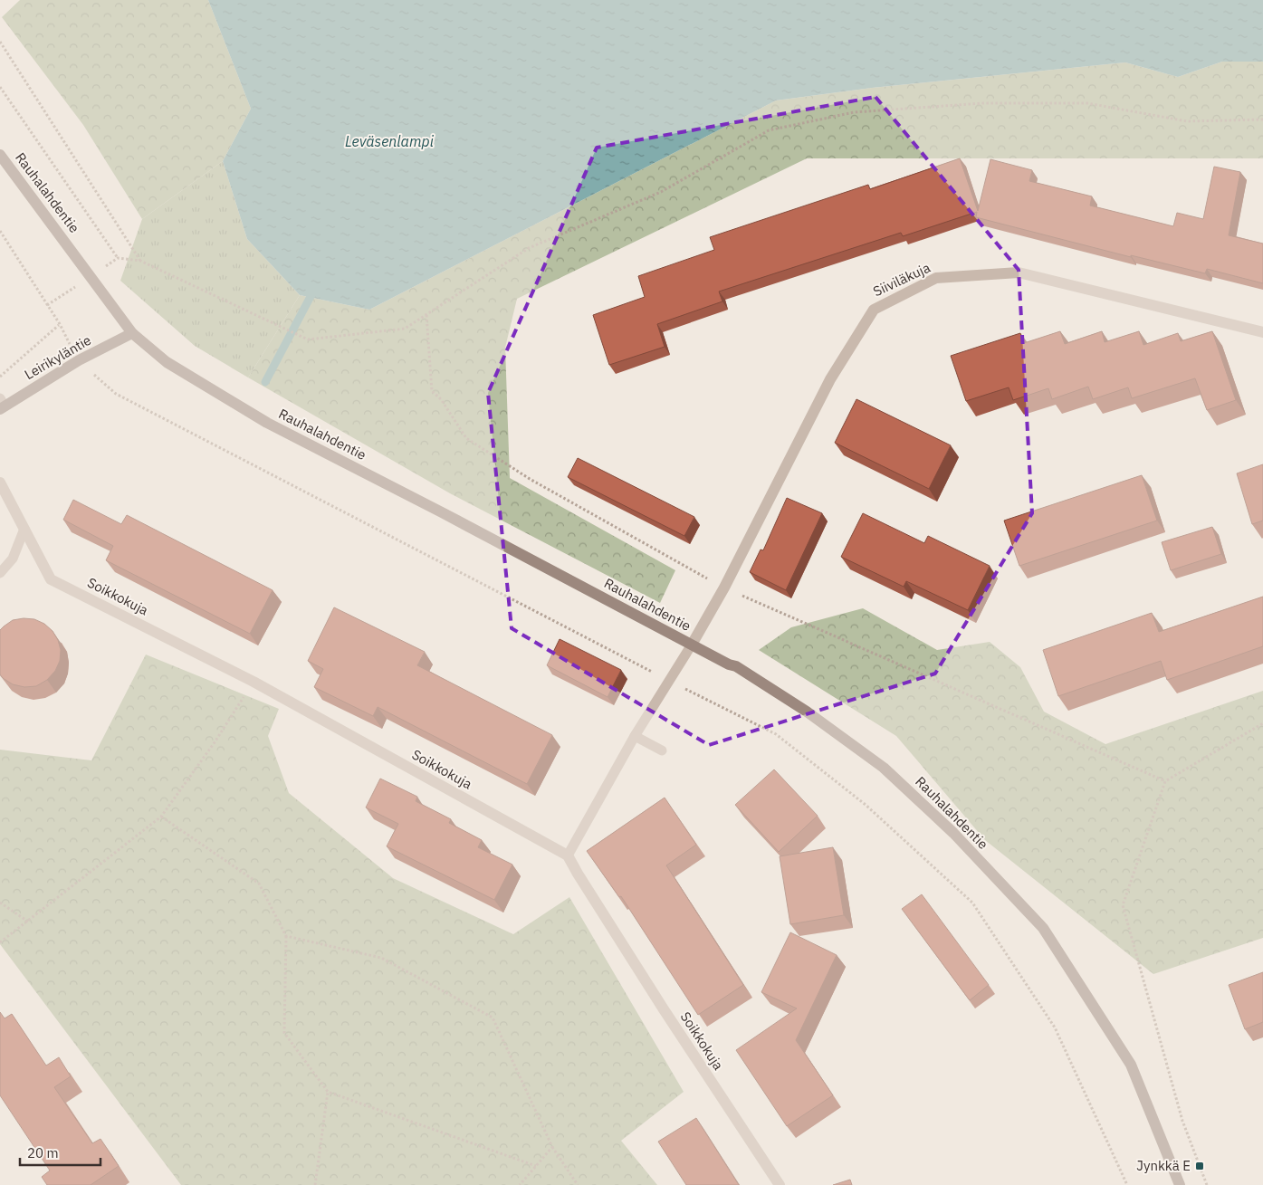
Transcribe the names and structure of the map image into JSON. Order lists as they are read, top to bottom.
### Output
{
  "streets": {
    "main road": ["Rauhalahdentie", "Leirikyläntie"],
    "street": ["Siiviläkuja", "Soikkokuja"]
  },
  "crossings": [
    ["Rauhalahdentie", "Siiviläkuja"],
    ["Rauhalahdentie", "Leirikyläntie"]
  ],
  "water": ["Leväsenlampi"],
  "places": {
    "transit": ["Jynkkä E"]
  },
  "scale_bar": "20 m"
}
